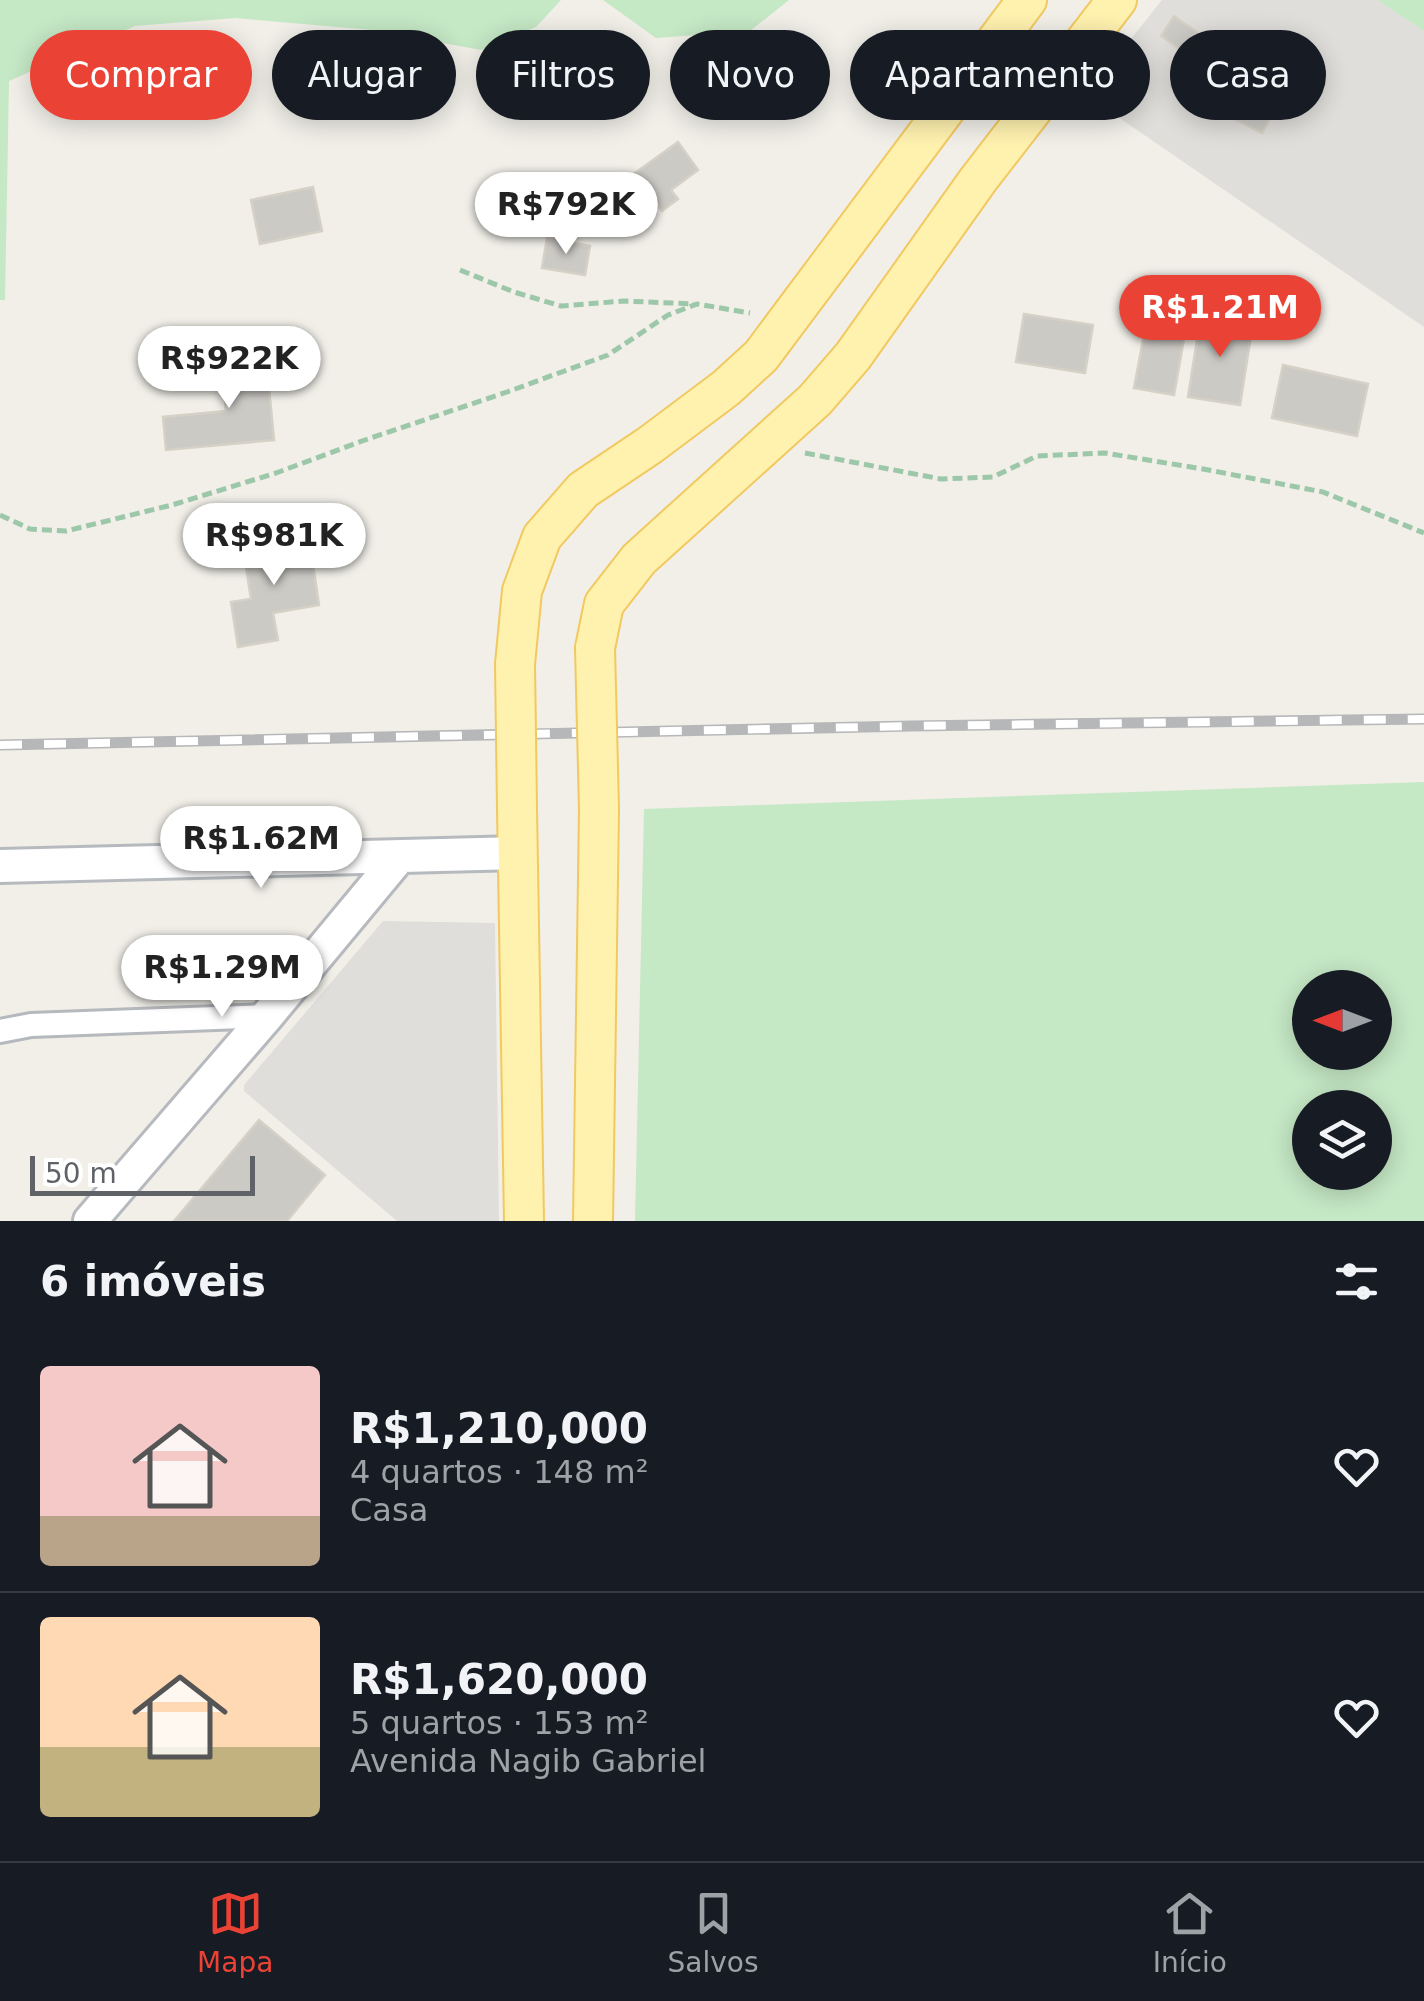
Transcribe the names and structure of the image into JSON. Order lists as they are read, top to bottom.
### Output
{
  "scale_bar": "50 m",
  "north": "left",
  "page": {
    "chip": [
      "Comprar",
      "Alugar",
      "Filtros",
      "Novo",
      "Apartamento",
      "Casa"
    ],
    "price": [
      "R$792K",
      "R$1.21M",
      "R$922K",
      "R$981K",
      "R$1.62M",
      "R$1.29M"
    ],
    "scale": "50 m",
    "heading": "6 imóveis",
    "list": [
      {
        "name": "R$1,210,000",
        "note": "4 quartos · 148 m² · Casa"
      },
      {
        "name": "R$1,620,000",
        "note": "5 quartos · 153 m² · Avenida Nagib Gabriel"
      }
    ],
    "tabs": ["Mapa", "Salvos", "Início"]
  }
}
